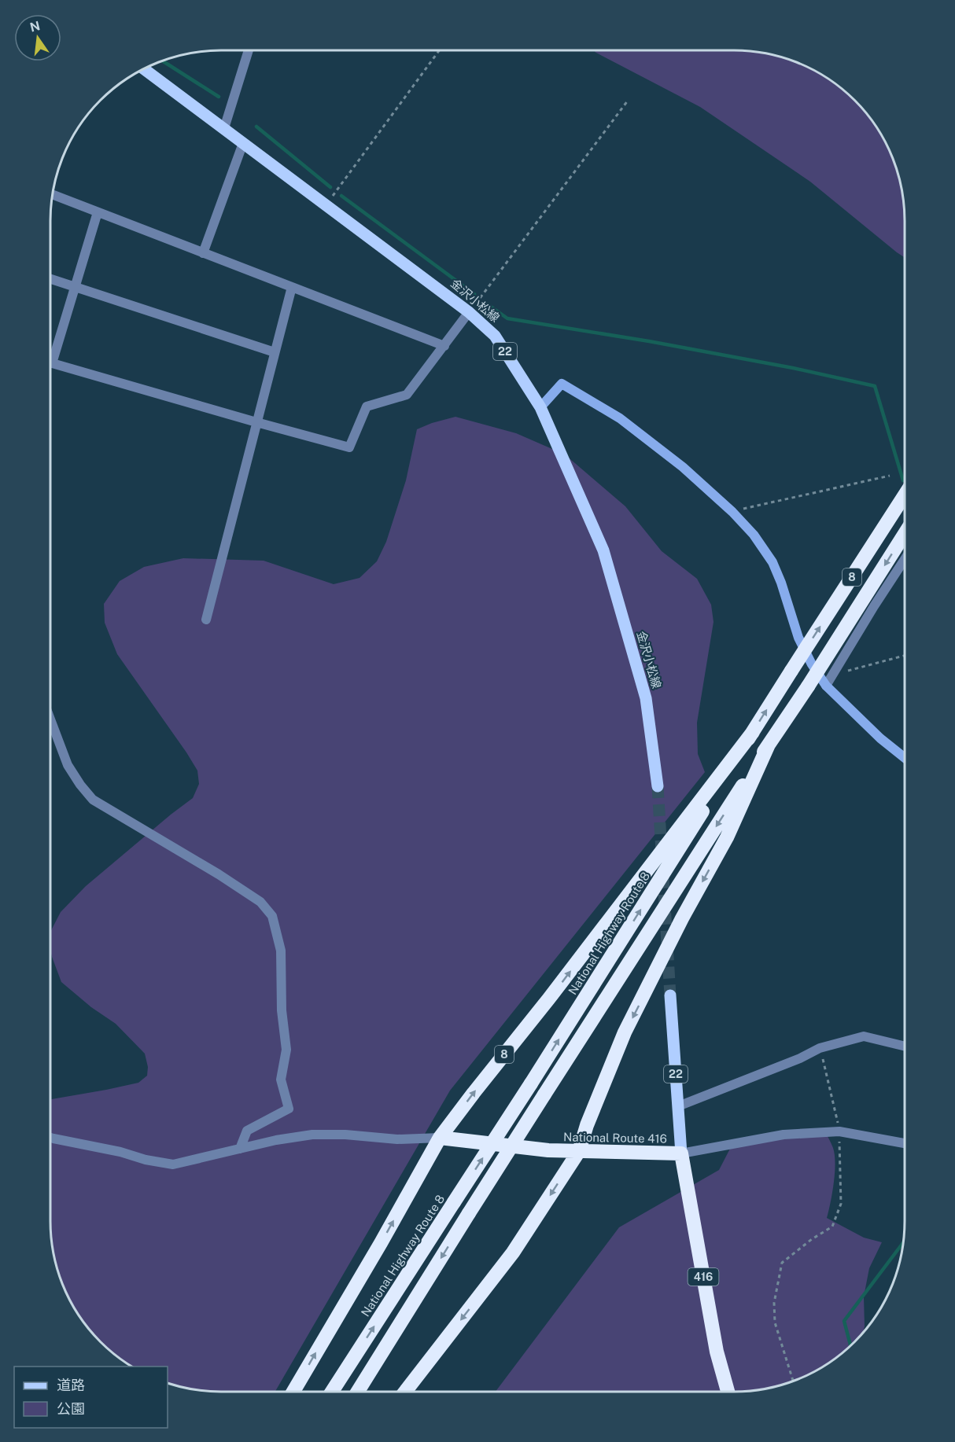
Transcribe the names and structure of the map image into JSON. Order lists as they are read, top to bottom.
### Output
{
  "streets": {
    "highway": [
      "8",
      "National Highway Route 8",
      "National Route 416",
      "416"
    ],
    "main road": ["金沢小松線", "22"]
  },
  "crossings": [
    ["22", "National Route 416"],
    ["8", "National Highway Route 8"],
    ["8", "National Route 416"]
  ],
  "legend": ["道路", "公園"],
  "north": "top"
}
